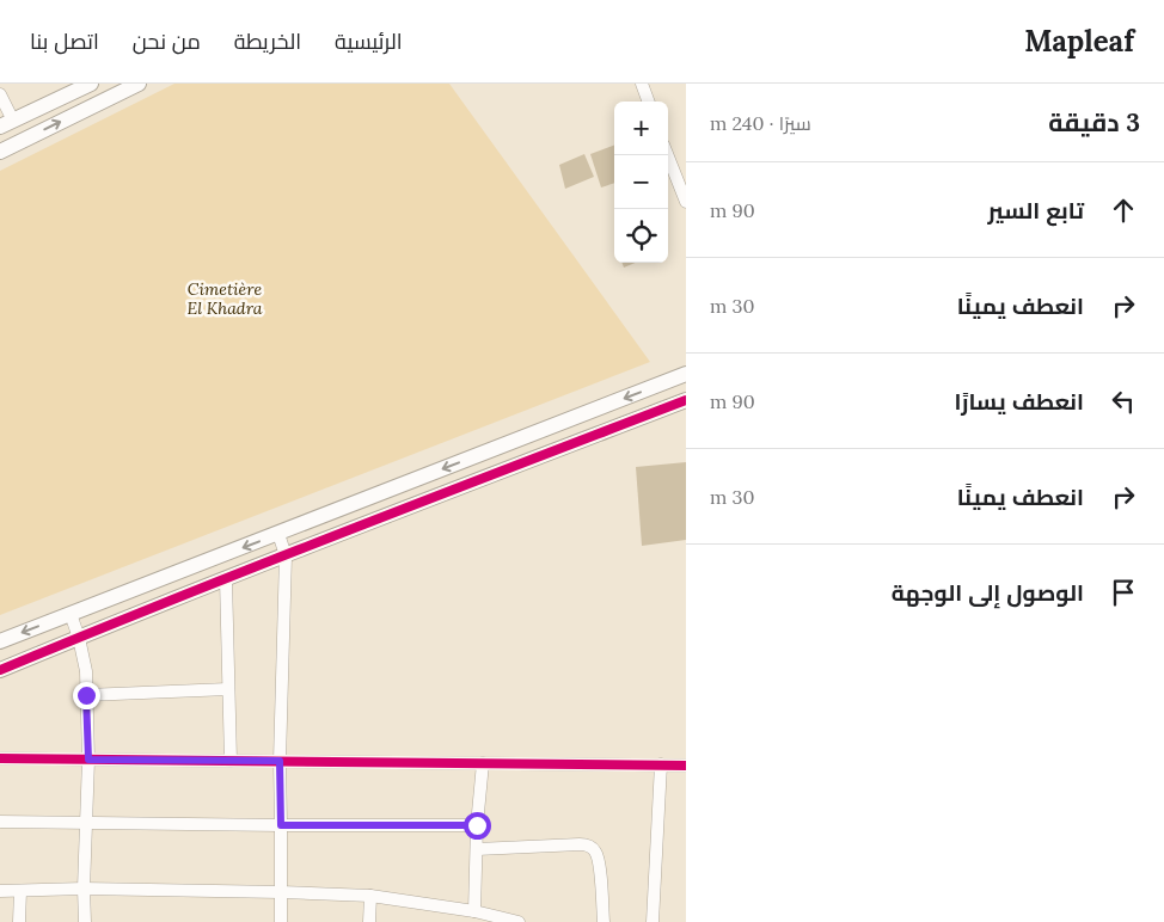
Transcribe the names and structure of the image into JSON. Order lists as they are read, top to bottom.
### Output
{
  "parks": ["Cimetière El Khadra"],
  "page": {
    "header": "Mapleaf",
    "nav": [
      "الرئيسية",
      "الخريطة",
      "من نحن",
      "اتصل بنا"
    ],
    "heading": ["3 دقيقة", "سيرًا · 240 m"],
    "map_buttons": ["+", "−"],
    "list": [
      ["تابع السير", "90 m"],
      ["انعطف يمينًا", "30 m"],
      ["انعطف يسارًا", "90 m"],
      ["انعطف يمينًا", "30 m"],
      "الوصول إلى الوجهة"
    ]
  }
}
